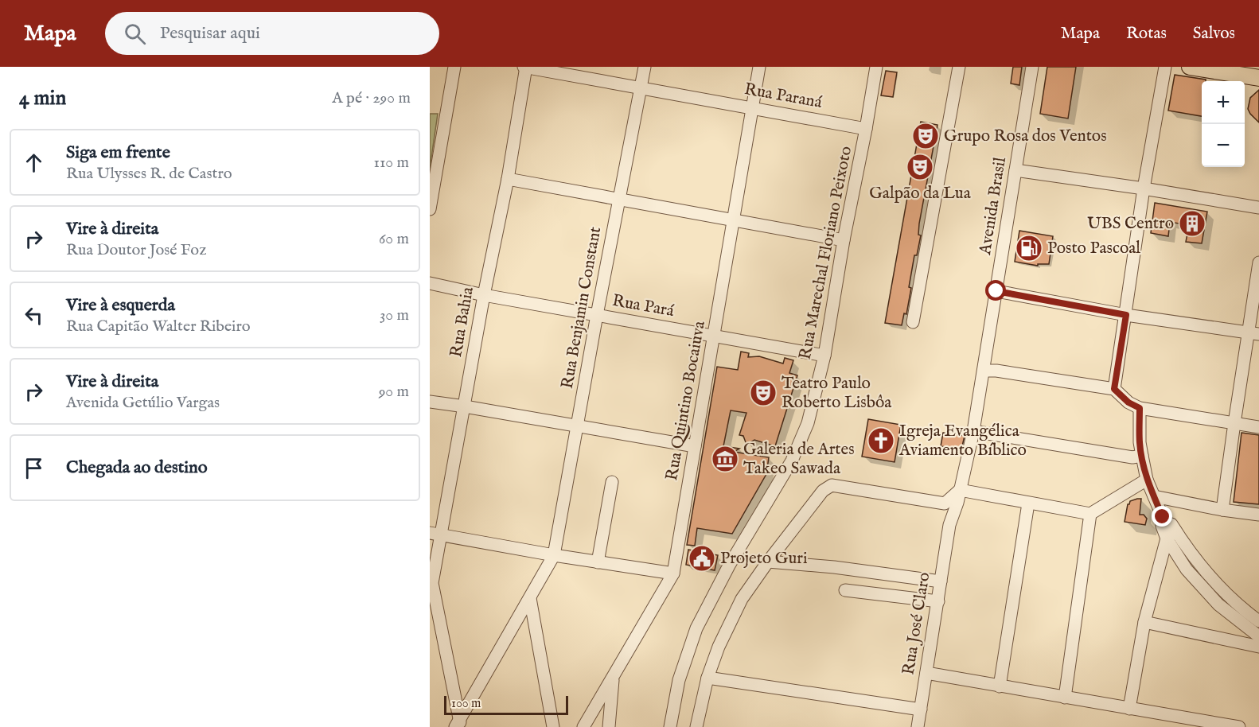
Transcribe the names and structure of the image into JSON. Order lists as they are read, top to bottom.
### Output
{
  "streets": {
    "street": [
      "Rua Paraná",
      "Avenida Brasil",
      "Rua Marechal Floriano Peixoto",
      "Rua Pará",
      "Rua Benjamin Constant",
      "Rua Bahia",
      "Rua Quintino Bocaiuva",
      "Rua José Claro"
    ]
  },
  "crossings": [
    ["Rua Paraná", "Rua Marechal Floriano Peixoto"],
    ["Rua Paraná", "Rua Benjamin Constant"],
    ["Rua Paraná", "Rua Bahia"],
    ["Rua Paraná", "Rua Quintino Bocaiuva"],
    ["Avenida Brasil", "Rua José Claro"],
    ["Rua Marechal Floriano Peixoto", "Rua Pará"],
    ["Rua Pará", "Rua Benjamin Constant"],
    ["Rua Pará", "Rua Bahia"],
    ["Rua Pará", "Rua Quintino Bocaiuva"],
    ["Rua Benjamin Constant", "Rua Bahia"]
  ],
  "places": {
    "theatre": ["Grupo Rosa dos Ventos", "Galpão da Lua", "Teatro Paulo Roberto Lisbôa"],
    "building": ["UBS Centro"],
    "fuel station": ["Posto Pascoal"],
    "church": ["Igreja Evangélica Aviamento Bíblico"],
    "museum": ["Galeria de Artes Takeo Sawada"],
    "public building": ["Projeto Guri"]
  },
  "scale_bar": "100 m",
  "page": {
    "header": "Mapa",
    "search": "Pesquisar aqui",
    "nav": ["Mapa", "Rotas", "Salvos"],
    "heading": ["4 min", "A pé · 290 m"],
    "map_buttons": ["+", "−"],
    "list": [
      ["Siga em frente", "Rua Ulysses R. de Castro", "110 m"],
      ["Vire à direita", "Rua Doutor José Foz", "60 m"],
      ["Vire à esquerda", "Rua Capitão Walter Ribeiro", "30 m"],
      ["Vire à direita", "Avenida Getúlio Vargas", "90 m"],
      "Chegada ao destino"
    ],
    "scale": "100 m"
  }
}
